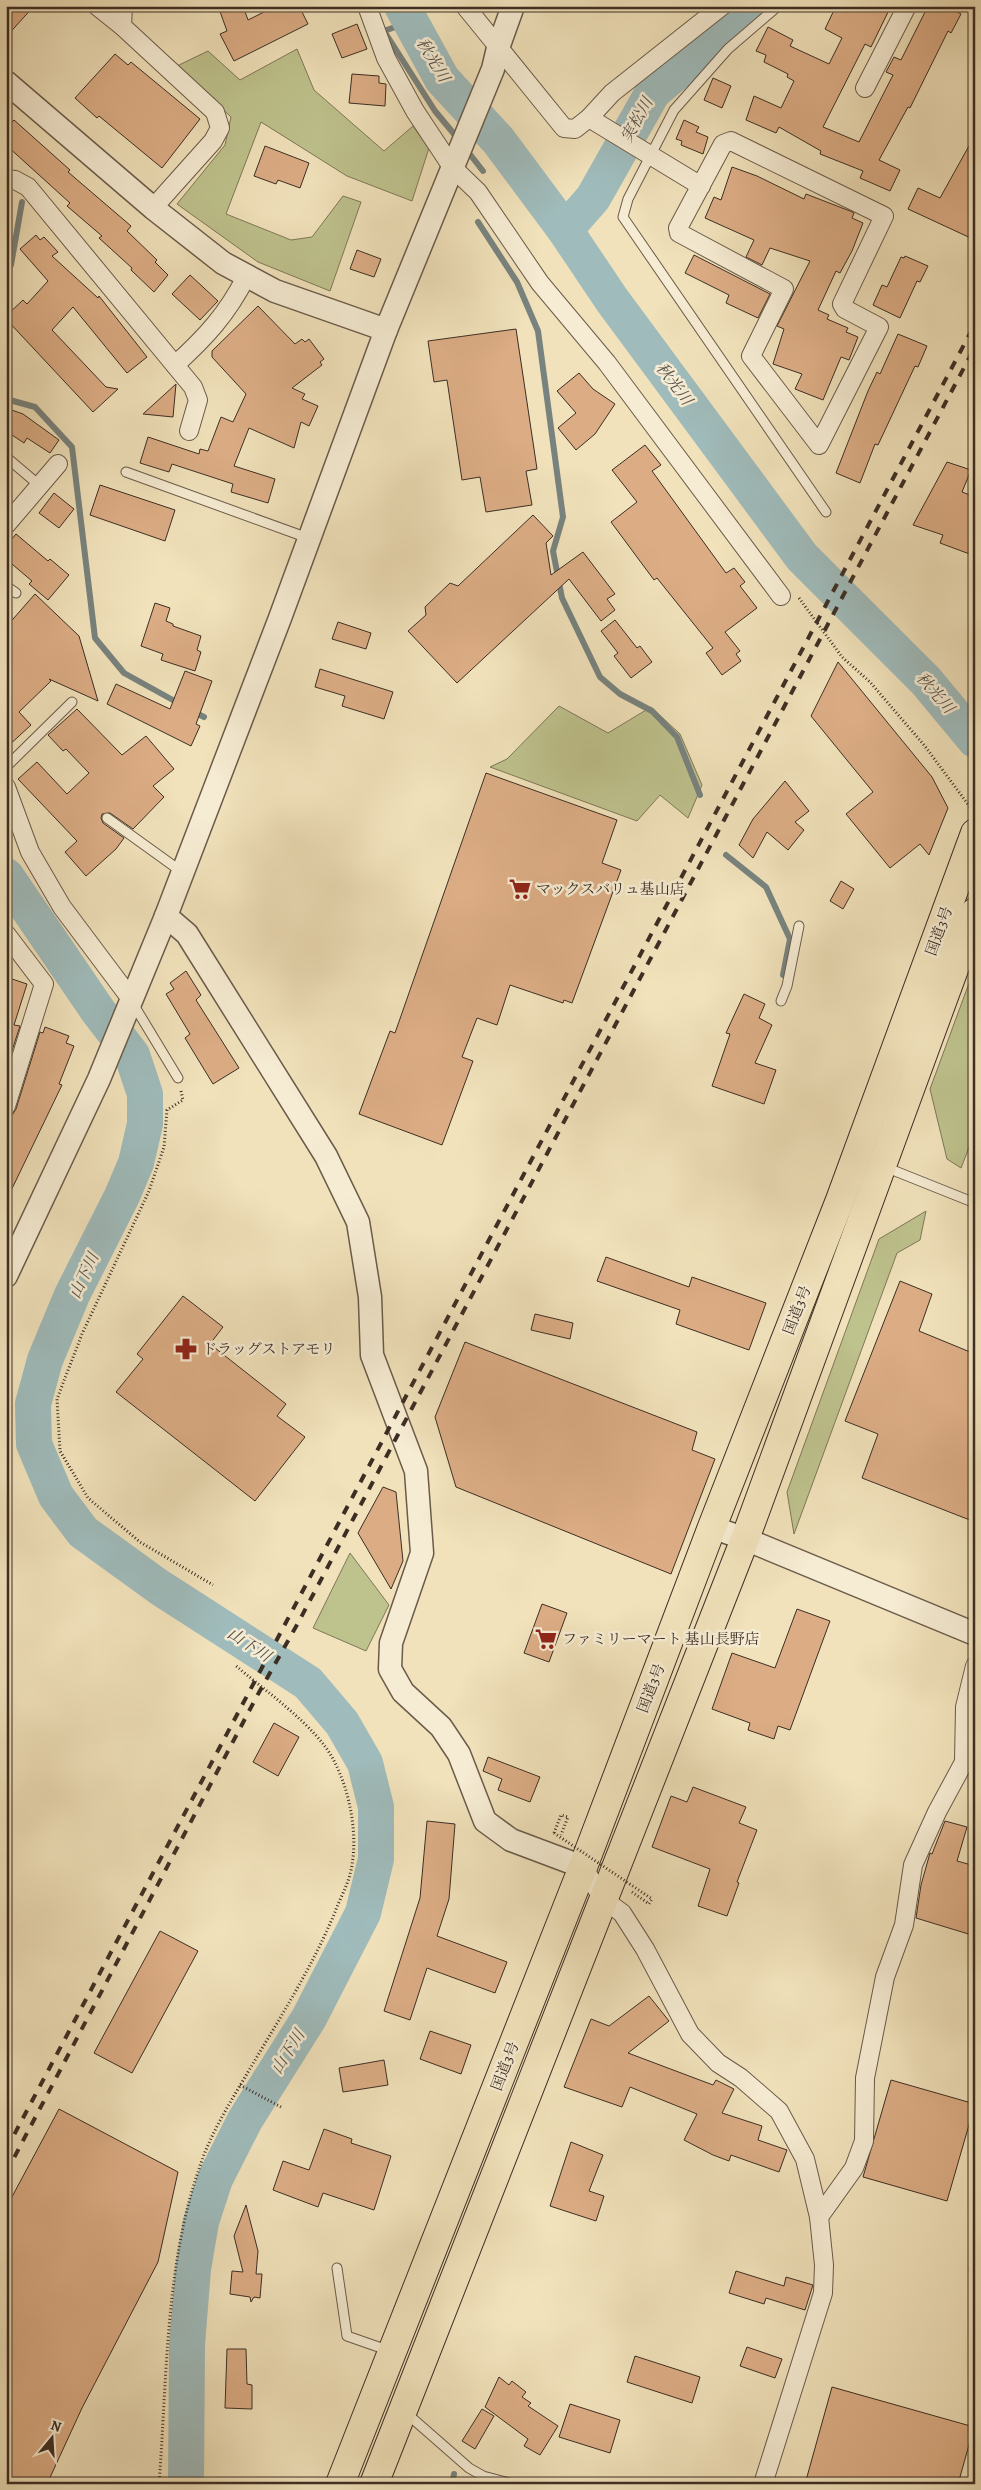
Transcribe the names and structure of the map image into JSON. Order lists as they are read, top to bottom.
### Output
{
  "streets": {
    "highway": ["国道3号"]
  },
  "water": ["秋光川", "実松川", "山下川"],
  "places": {
    "supermarket": ["マックスバリュ基山店", "ファミリーマート 基山長野店"],
    "pharmacy": ["ドラッグストアモリ"]
  },
  "north": "top"
}
